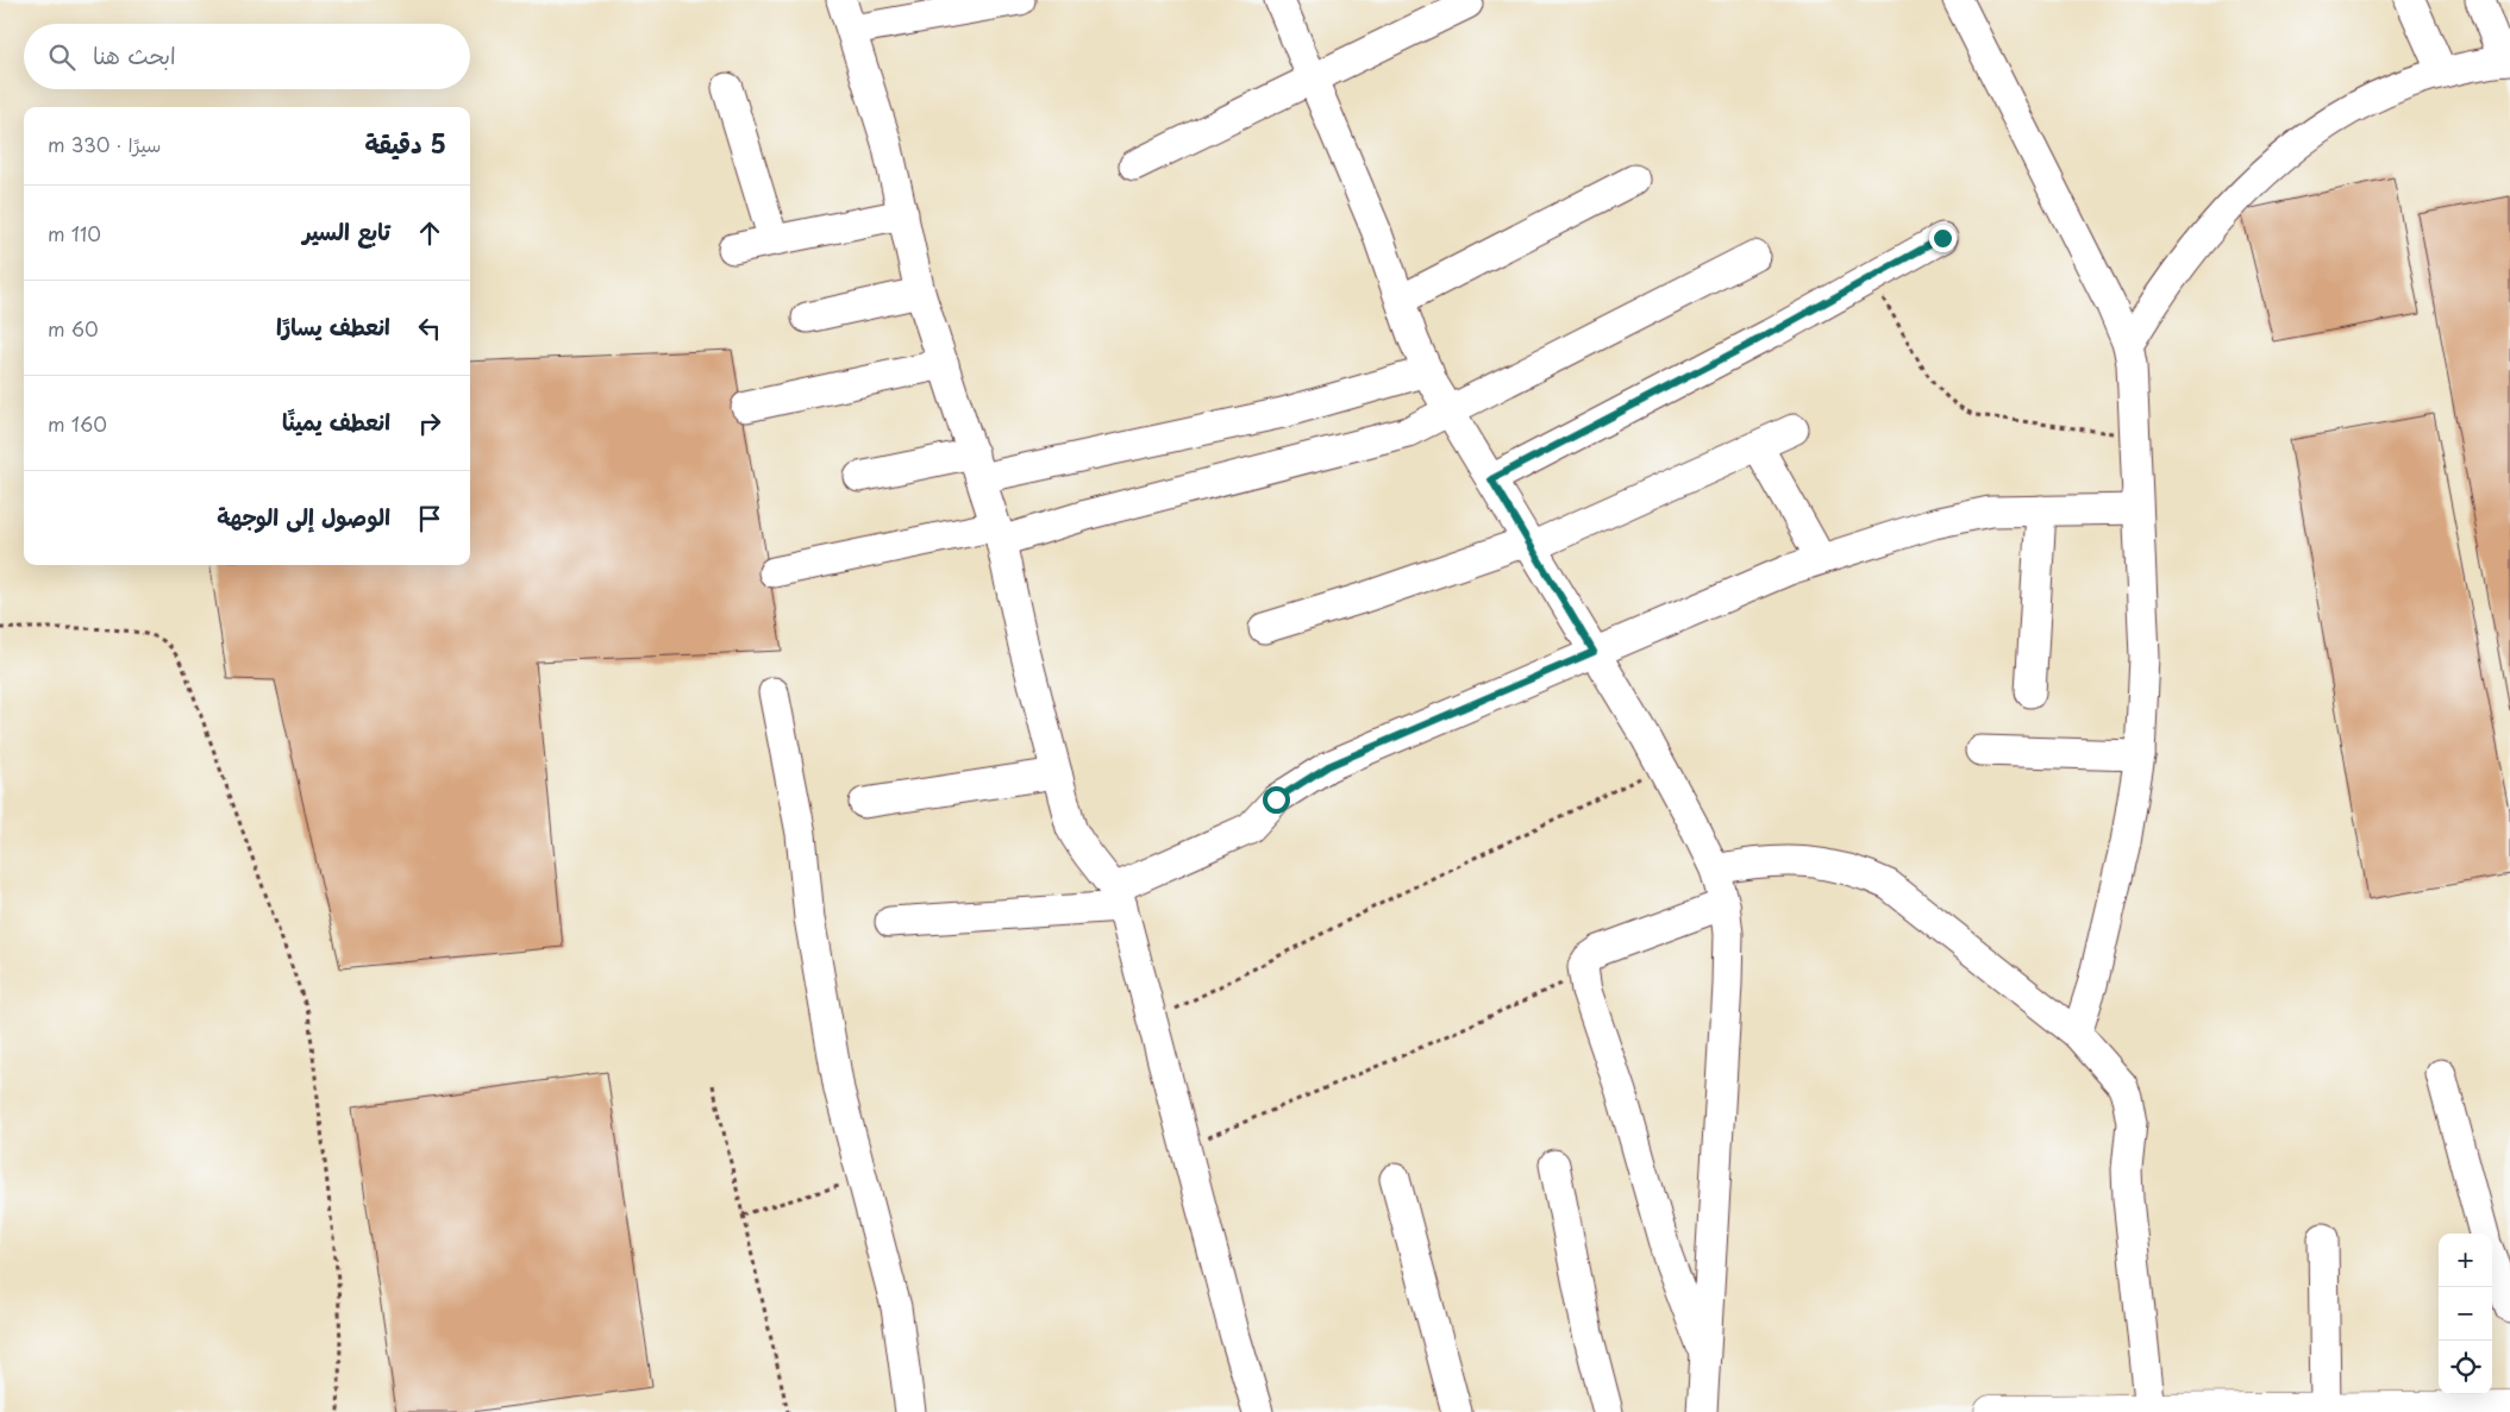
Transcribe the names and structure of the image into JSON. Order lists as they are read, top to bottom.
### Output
{
  "page": {
    "search": "ابحث هنا",
    "heading": ["5 دقيقة", "سيرًا · 330 m"],
    "list": [
      ["تابع السير", "110 m"],
      ["انعطف يسارًا", "60 m"],
      ["انعطف يمينًا", "160 m"],
      "الوصول إلى الوجهة"
    ],
    "map_buttons": ["+", "−"]
  }
}
